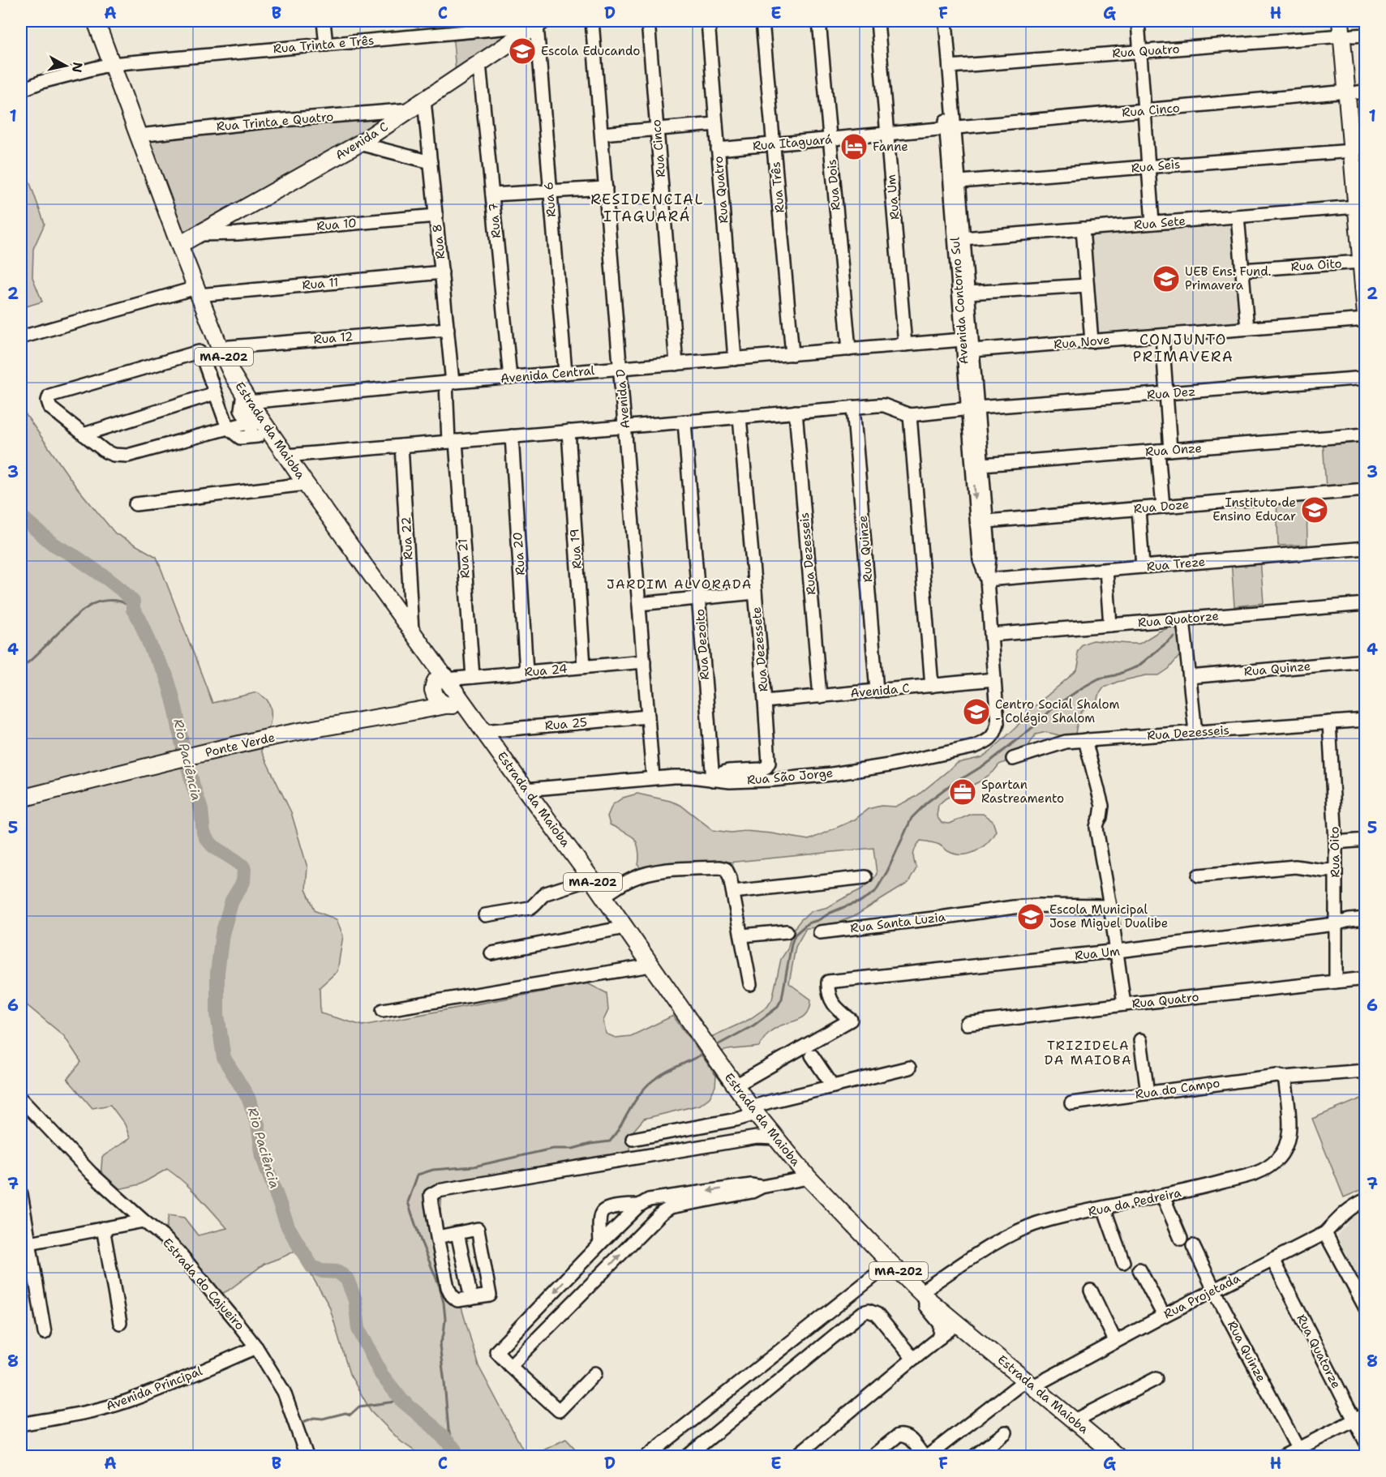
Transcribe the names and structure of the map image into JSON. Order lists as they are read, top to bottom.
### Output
{
  "streets": {
    "main road": [
      "Avenida C",
      "MA-202",
      "Estrada da Maioba",
      "Ponte Verde"
    ],
    "street": [
      "Rua Trinta e Três",
      "Rua Quatro",
      "Rua Cinco",
      "Rua Trinta e Quatro",
      "Rua Itaguará",
      "Rua Seis",
      "Rua Dois",
      "Rua Três",
      "Rua Um",
      "Rua 6",
      "Rua 7",
      "Rua Sete",
      "Rua 10",
      "Rua 8",
      "Rua Oito",
      "Rua 11",
      "Avenida Contorno Sul",
      "Rua 12",
      "Rua Nove",
      "Avenida Central",
      "Rua Dez",
      "Avenida D",
      "Rua Onze",
      "Rua Doze",
      "Rua 22",
      "Rua 19",
      "Rua Quinze",
      "Rua 20",
      "Rua Dezesseis",
      "Rua 21",
      "Rua Treze",
      "Rua Quatorze",
      "Rua Dezoito",
      "Rua Dezessete",
      "Rua 24",
      "Rua 25",
      "Rua São Jorge",
      "Rua Santa Luzia",
      "Rua do Campo",
      "Rua da Pedreira",
      "Estrada do Cajueiro",
      "Rua Projetada",
      "Avenida Principal"
    ]
  },
  "crossings": [
    ["Rua Trinta e Três", "Avenida C"],
    ["Rua Trinta e Três", "Rua 6"],
    ["Rua Trinta e Três", "Estrada da Maioba"],
    ["Rua Quatro", "Rua Itaguará"],
    ["Rua Quatro", "Rua Oito"],
    ["Rua Quatro", "Avenida Contorno Sul"],
    ["Rua Quatro", "Avenida Central"],
    ["Rua Cinco", "Rua Itaguará"],
    ["Rua Cinco", "Avenida Contorno Sul"],
    ["Rua Cinco", "Avenida Central"],
    ["Rua Trinta e Quatro", "Avenida C"],
    ["Rua Trinta e Quatro", "Estrada da Maioba"],
    ["Avenida C", "Rua 6"],
    ["Avenida C", "Rua 7"],
    ["Avenida C", "Rua 10"],
    ["Avenida C", "Rua 8"],
    ["Avenida C", "Avenida Contorno Sul"],
    ["Avenida C", "Estrada da Maioba"],
    ["Avenida C", "Rua Quinze"],
    ["Avenida C", "Rua Dezesseis"],
    ["Avenida C", "Rua Dezessete"],
    ["Avenida C", "Rua São Jorge"],
    ["Rua Itaguará", "Rua Dois"],
    ["Rua Itaguará", "Rua Três"],
    ["Rua Itaguará", "Rua Um"],
    ["Rua Itaguará", "Avenida Contorno Sul"],
    ["Rua Seis", "Avenida Contorno Sul"],
    ["Rua Dois", "Avenida Central"],
    ["Rua Três", "Avenida Central"],
    ["Rua Um", "Rua Oito"],
    ["Rua Um", "Avenida Central"],
    ["Rua Um", "Estrada da Maioba"],
    ["Rua 6", "Avenida Central"],
    ["Rua 7", "Avenida Central"],
    ["Rua Sete", "Avenida Contorno Sul"],
    ["Rua 10", "Rua 8"],
    ["Rua 8", "Rua 11"],
    ["Rua 8", "Rua 12"],
    ["Rua 8", "Avenida Central"],
    ["Rua 8", "Rua 21"],
    ["Rua Oito", "Rua Dezesseis"],
    ["Rua 11", "Estrada da Maioba"],
    ["Avenida Contorno Sul", "Rua Nove"],
    ["Avenida Contorno Sul", "Avenida Central"],
    ["Avenida Contorno Sul", "Rua Dez"],
    ["Avenida Contorno Sul", "Rua Onze"],
    ["Avenida Contorno Sul", "Rua Doze"],
    ["Avenida Contorno Sul", "Rua Treze"],
    ["Avenida Contorno Sul", "Rua Quatorze"],
    ["Avenida Contorno Sul", "Rua São Jorge"],
    ["Rua 12", "Estrada da Maioba"],
    ["MA-202", "Estrada da Maioba"],
    ["MA-202", "Rua 24"],
    ["MA-202", "Ponte Verde"],
    ["Avenida Central", "Avenida D"],
    ["Avenida Central", "Estrada da Maioba"],
    ["Avenida D", "Rua 24"],
    ["Avenida D", "Rua 25"],
    ["Avenida D", "Rua São Jorge"],
    ["Estrada da Maioba", "Rua 22"],
    ["Estrada da Maioba", "Rua 24"],
    ["Estrada da Maioba", "Rua 25"],
    ["Estrada da Maioba", "Ponte Verde"],
    ["Estrada da Maioba", "Rua São Jorge"],
    ["Estrada da Maioba", "Rua da Pedreira"],
    ["Estrada da Maioba", "Rua Projetada"],
    ["Rua 19", "Rua 24"],
    ["Rua Quinze", "Rua Projetada"],
    ["Rua 20", "Rua 24"],
    ["Rua 21", "Rua 24"],
    ["Rua Quatorze", "Rua Projetada"],
    ["Rua Dezoito", "Rua Dezessete"],
    ["Rua Dezoito", "Rua São Jorge"],
    ["Rua Dezessete", "Rua São Jorge"],
    ["Rua 24", "Ponte Verde"],
    ["Rua do Campo", "Rua da Pedreira"],
    ["Estrada do Cajueiro", "Avenida Principal"]
  ],
  "districts": [
    "RESIDENCIAL ITAGUARÁ",
    "CONJUNTO PRIMAVERA",
    "JARDIM ALVORADA",
    "TRIZIDELA DA MAIOBA"
  ],
  "water": ["Rio Paciência"],
  "places": {
    "school or university": [
      "Escola Educando",
      "UEB Ens. Fund. Primavera",
      "Instituto de Ensino Educar",
      "Centro Social Shalom - Colégio Shalom",
      "Escola Municipal Jose Miguel Dualibe"
    ],
    "hotel": ["Fanne"],
    "office": ["Spartan Rastreamento"]
  },
  "north": "right",
  "grid": {
    "columns": [
      "A",
      "B",
      "C",
      "D",
      "E",
      "F",
      "G",
      "H"
    ],
    "rows": [
      "1",
      "2",
      "3",
      "4",
      "5",
      "6",
      "7",
      "8"
    ]
  }
}
